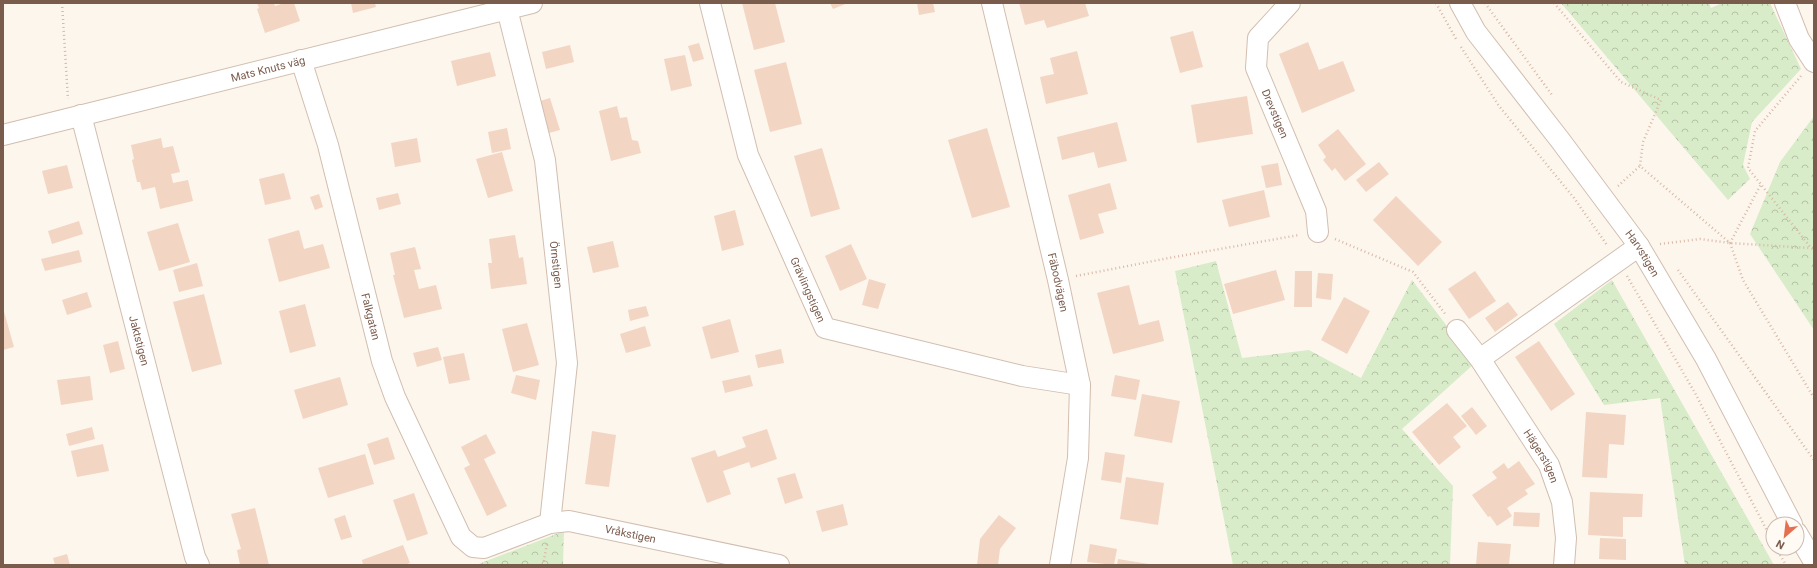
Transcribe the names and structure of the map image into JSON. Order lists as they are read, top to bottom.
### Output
{
  "streets": {
    "street": [
      "Mats Knuts väg",
      "Drevstigen",
      "Harvstigen",
      "Örnstigen",
      "Fäbodvägen",
      "Grävlingstigen",
      "Falkgatan",
      "Jaktstigen",
      "Hägerstigen",
      "Vråkstigen"
    ]
  },
  "crossings": [
    ["Mats Knuts väg", "Örnstigen"],
    ["Mats Knuts väg", "Falkgatan"],
    ["Mats Knuts väg", "Jaktstigen"],
    ["Örnstigen", "Vråkstigen"],
    ["Fäbodvägen", "Grävlingstigen"],
    ["Falkgatan", "Vråkstigen"]
  ],
  "north": "bottom left"
}
